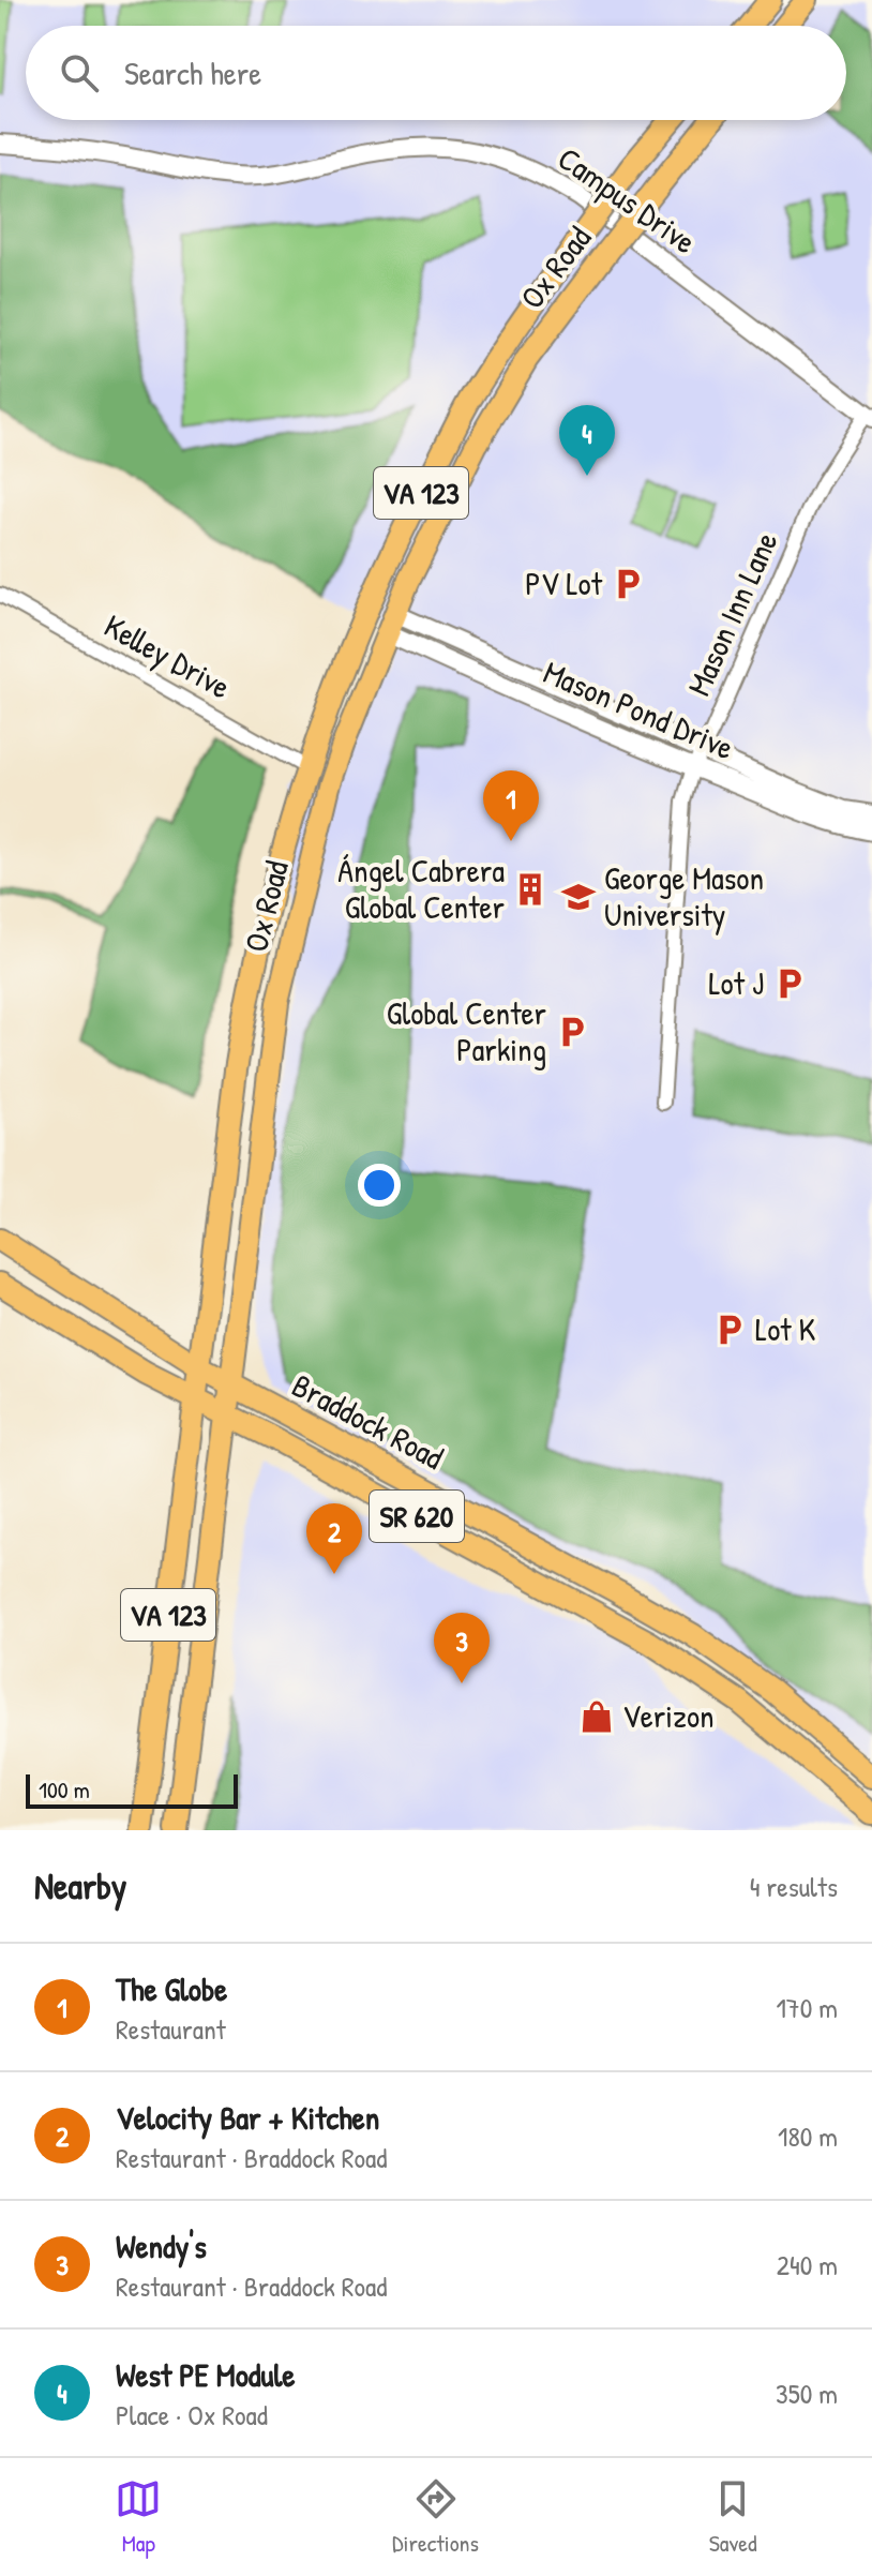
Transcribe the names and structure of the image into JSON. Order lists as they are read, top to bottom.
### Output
{
  "streets": {
    "main road": [
      "Ox Road",
      "VA 123",
      "Braddock Road",
      "SR 620"
    ],
    "street": [
      "Campus Drive",
      "Mason Inn Lane",
      "Kelley Drive",
      "Mason Pond Drive"
    ]
  },
  "crossings": [
    ["Campus Drive", "Mason Inn Lane"],
    ["Ox Road", "Kelley Drive"],
    ["Ox Road", "Mason Pond Drive"],
    ["Ox Road", "Braddock Road"],
    ["Mason Inn Lane", "Mason Pond Drive"]
  ],
  "places": {
    "parking": [
      "PV Lot",
      "Lot J",
      "Global Center Parking",
      "Lot K"
    ],
    "building": ["Ángel Cabrera Global Center"],
    "school or university": ["George Mason University"],
    "shop": ["Verizon"]
  },
  "scale_bar": "100 m",
  "page": {
    "search": "Search here",
    "pins": [
      "4",
      "1",
      "2",
      "3"
    ],
    "scale": "100 m",
    "heading": ["Nearby", "4 results"],
    "list": [
      {
        "mark": "1",
        "name": "The Globe",
        "note": "Restaurant",
        "value": "170 m"
      },
      {
        "mark": "2",
        "name": "Velocity Bar + Kitchen",
        "note": "Restaurant · Braddock Road",
        "value": "180 m"
      },
      {
        "mark": "3",
        "name": "Wendy's",
        "note": "Restaurant · Braddock Road",
        "value": "240 m"
      },
      {
        "mark": "4",
        "name": "West PE Module",
        "note": "Place · Ox Road",
        "value": "350 m"
      }
    ],
    "nav": ["Map", "Directions", "Saved"]
  }
}
